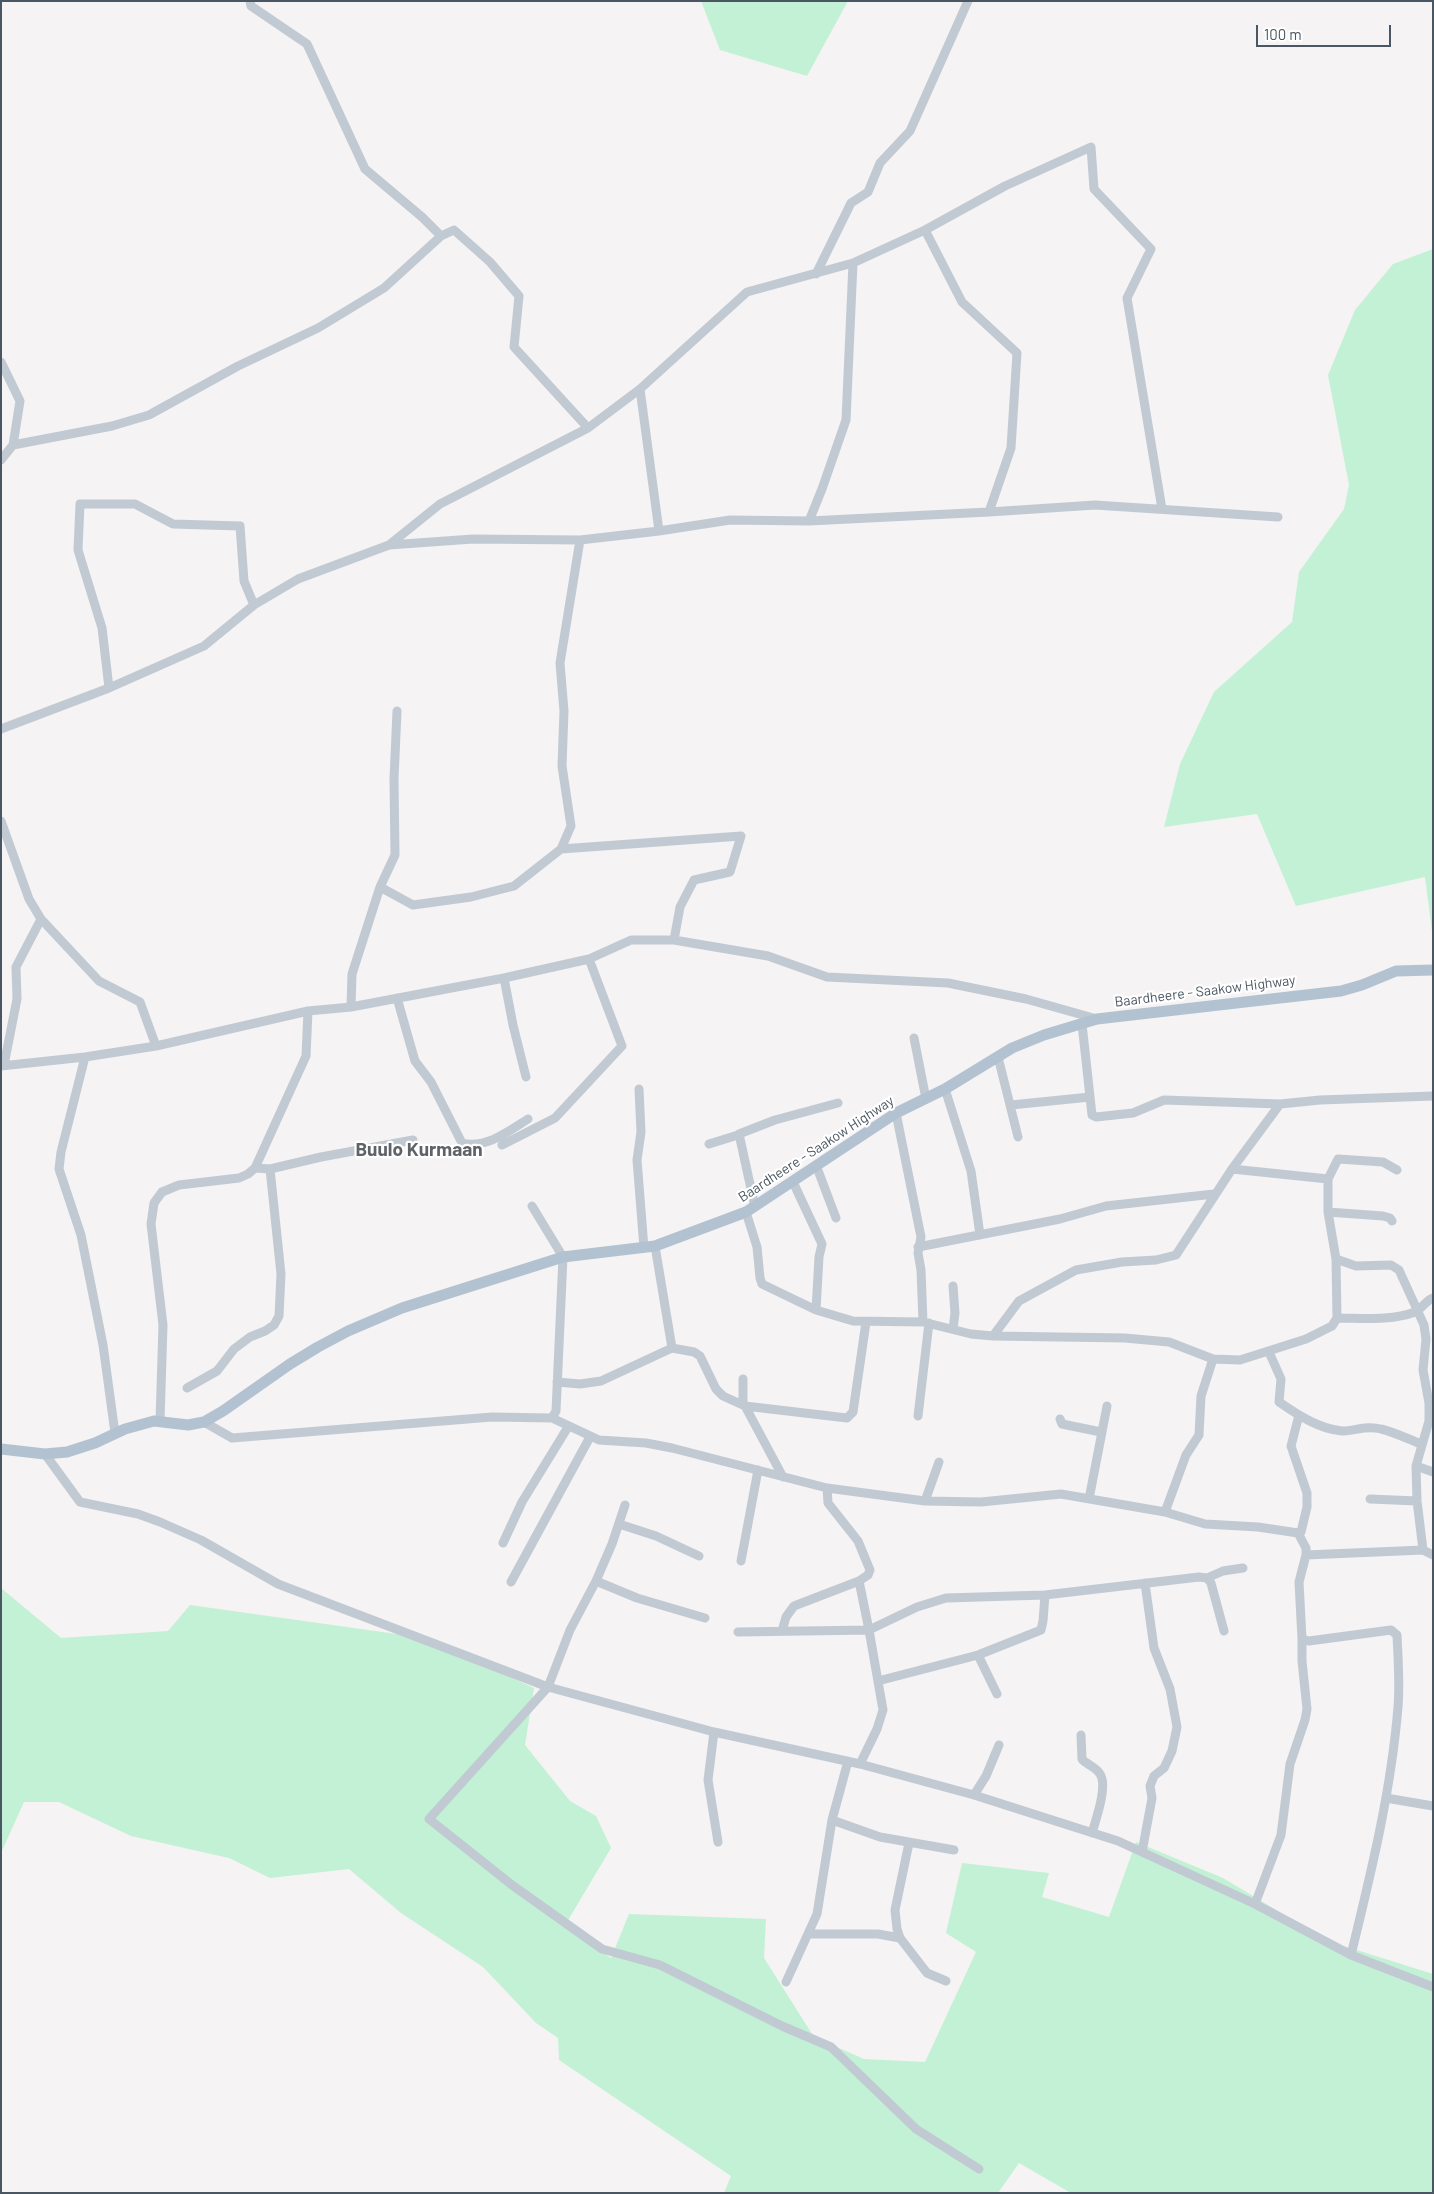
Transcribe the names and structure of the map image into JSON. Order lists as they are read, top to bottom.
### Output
{
  "streets": {
    "main road": ["Baardheere - Saakow Highway"]
  },
  "districts": ["Buulo Kurmaan"],
  "scale_bar": "100 m"
}
